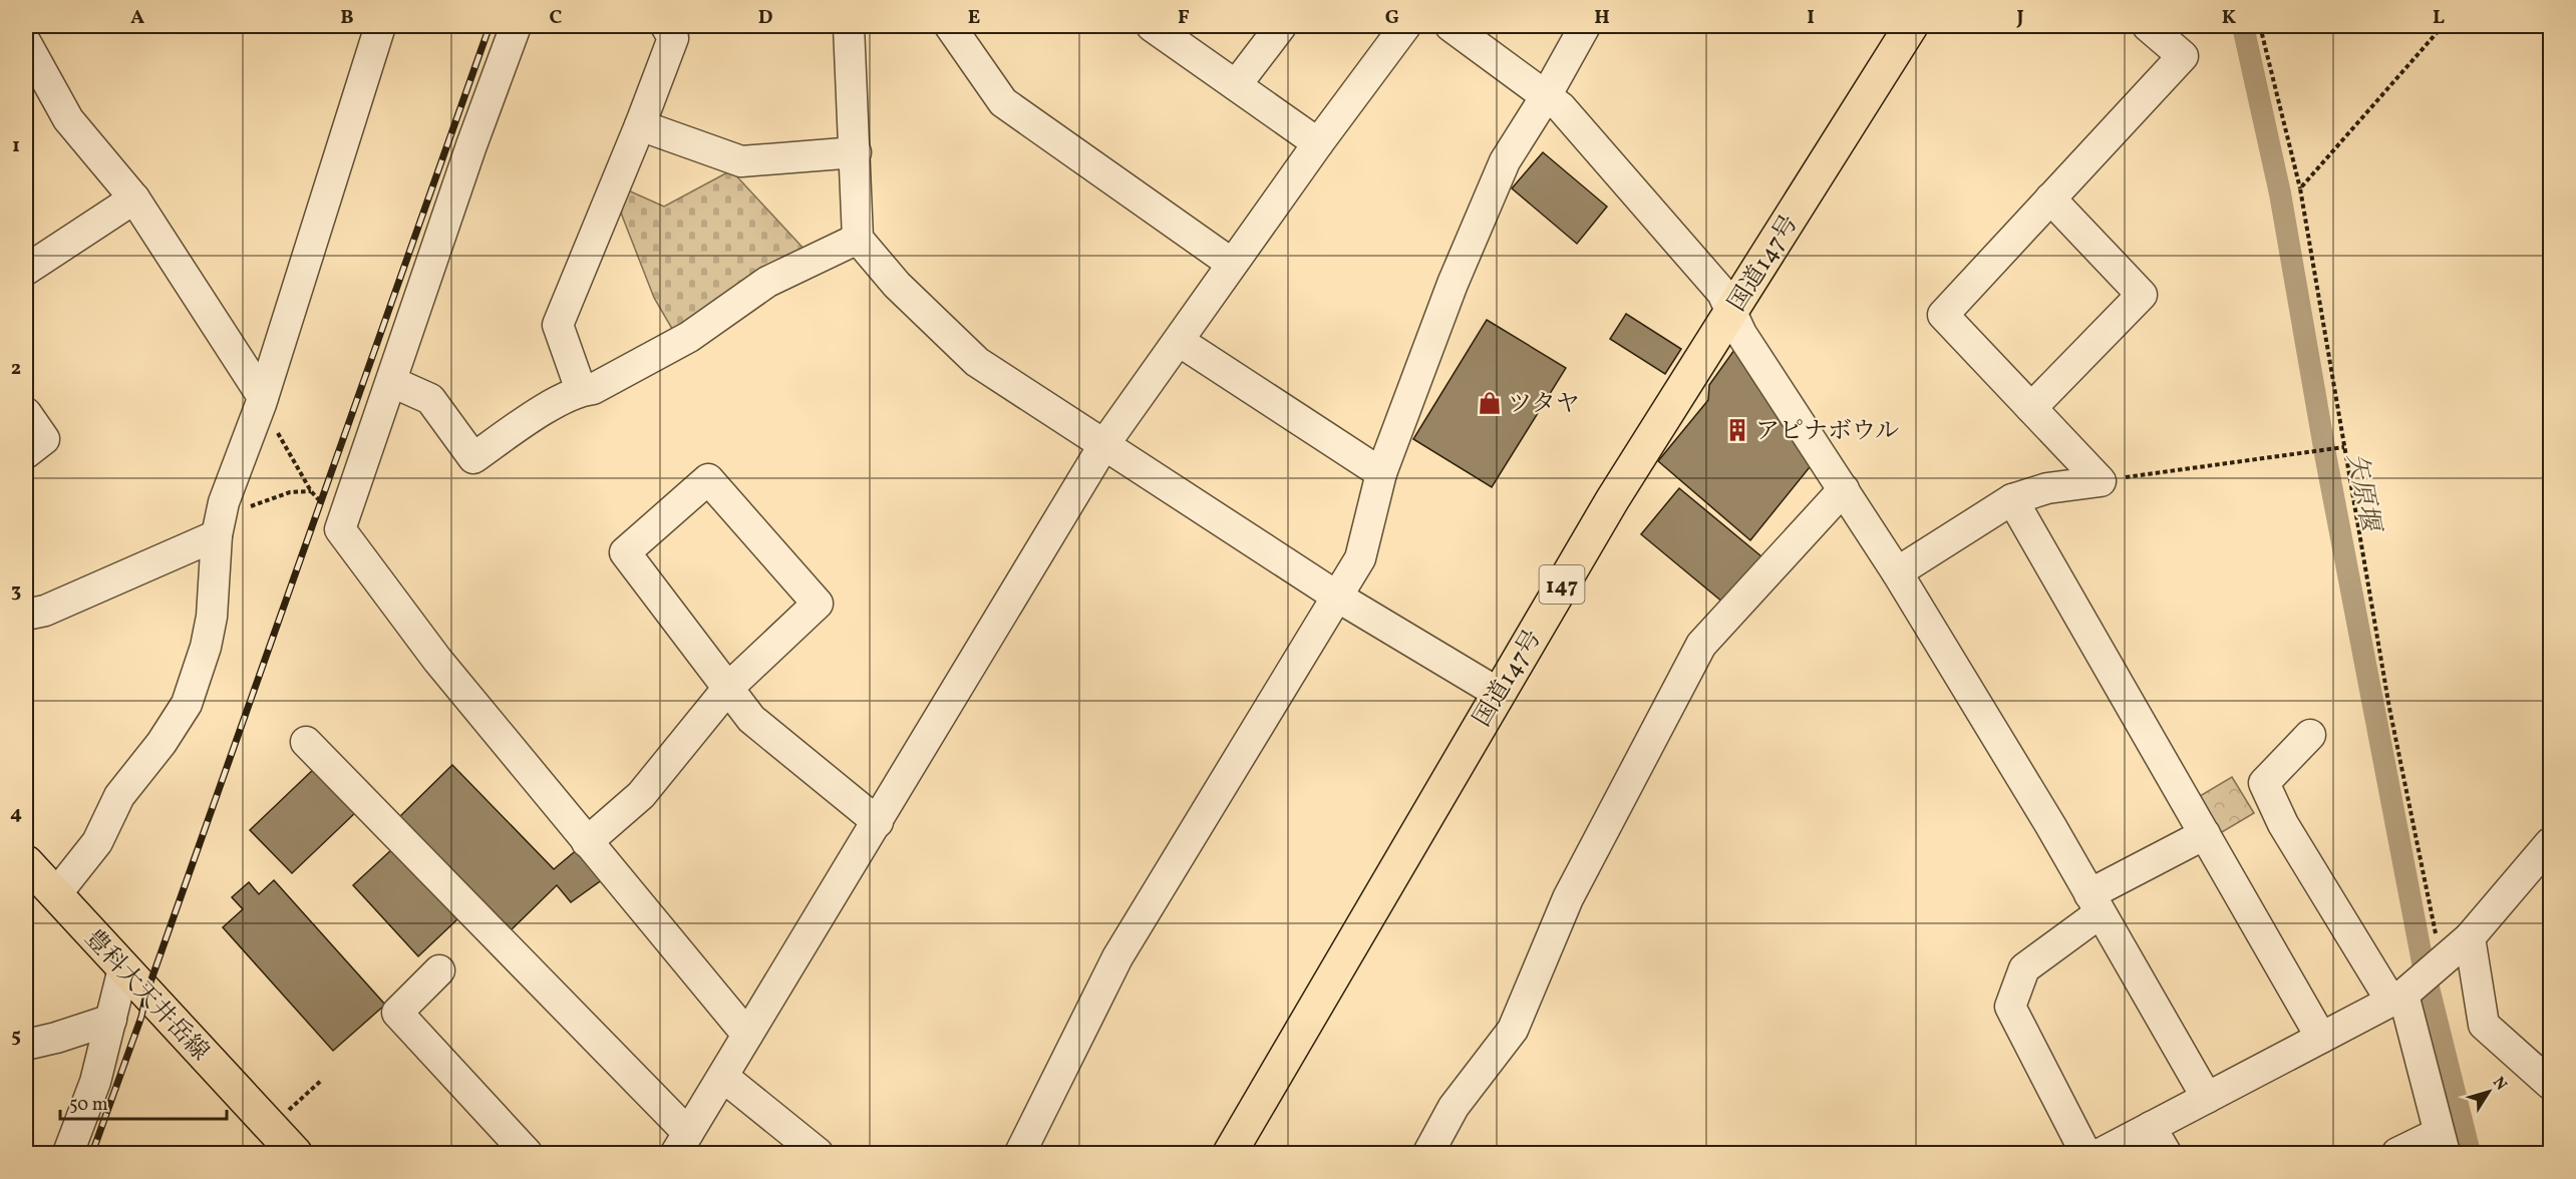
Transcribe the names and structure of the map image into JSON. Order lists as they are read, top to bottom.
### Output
{
  "streets": {
    "main road": ["国道147号", "147", "豊科大天井岳線"]
  },
  "water": ["矢原堰"],
  "places": {
    "shop": ["ツタヤ"],
    "building": ["アピナボウル"]
  },
  "scale_bar": "50 m",
  "north": "top right",
  "grid": {
    "columns": [
      "A",
      "B",
      "C",
      "D",
      "E",
      "F",
      "G",
      "H",
      "I",
      "J",
      "K",
      "L"
    ],
    "rows": [
      "1",
      "2",
      "3",
      "4",
      "5"
    ]
  }
}
